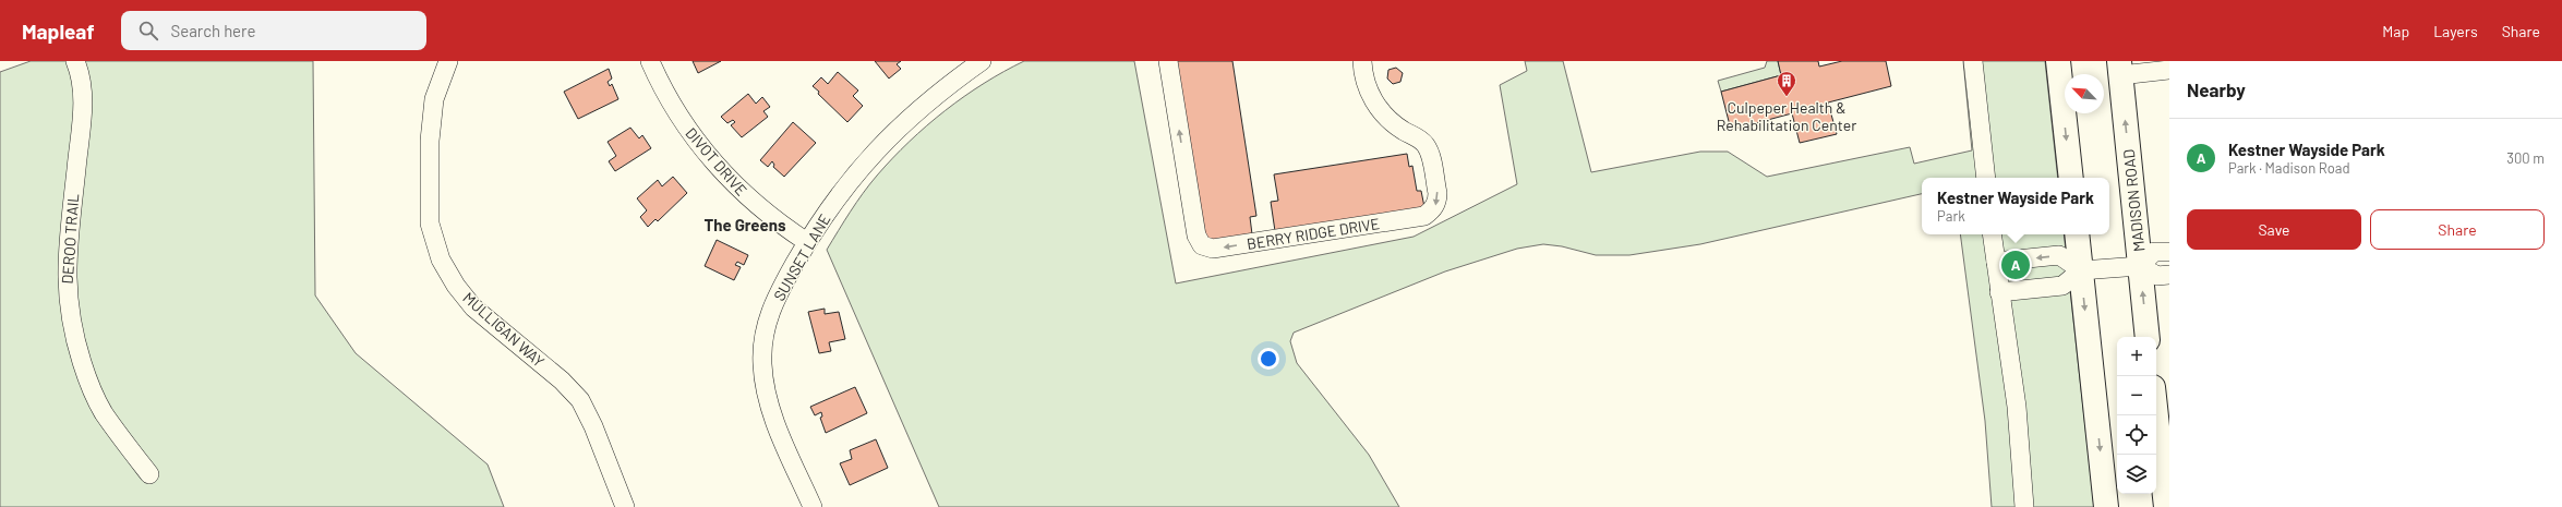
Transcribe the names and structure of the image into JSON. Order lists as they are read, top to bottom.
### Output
{
  "streets": {
    "main road": ["MADISON ROAD"],
    "street": [
      "DIVOT DRIVE",
      "BERRY RIDGE DRIVE",
      "DEROO TRAIL",
      "SUNSET LANE",
      "MULLIGAN WAY"
    ]
  },
  "crossings": [
    ["DIVOT DRIVE", "SUNSET LANE"]
  ],
  "districts": ["The Greens"],
  "places": {
    "building": ["Culpeper Health & Rehabilitation Center"]
  },
  "north": "top left",
  "page": {
    "header": "Mapleaf",
    "search": "Search here",
    "nav": ["Map", "Layers", "Share"],
    "heading": "Nearby",
    "list": [
      {
        "mark": "A",
        "name": "Kestner Wayside Park",
        "note": "Park · Madison Road",
        "value": "300 m"
      }
    ],
    "popup": ["Kestner Wayside Park", "Park"],
    "buttons": ["Save", "Share"],
    "pins": "A",
    "map_buttons": ["+", "−"]
  }
}
